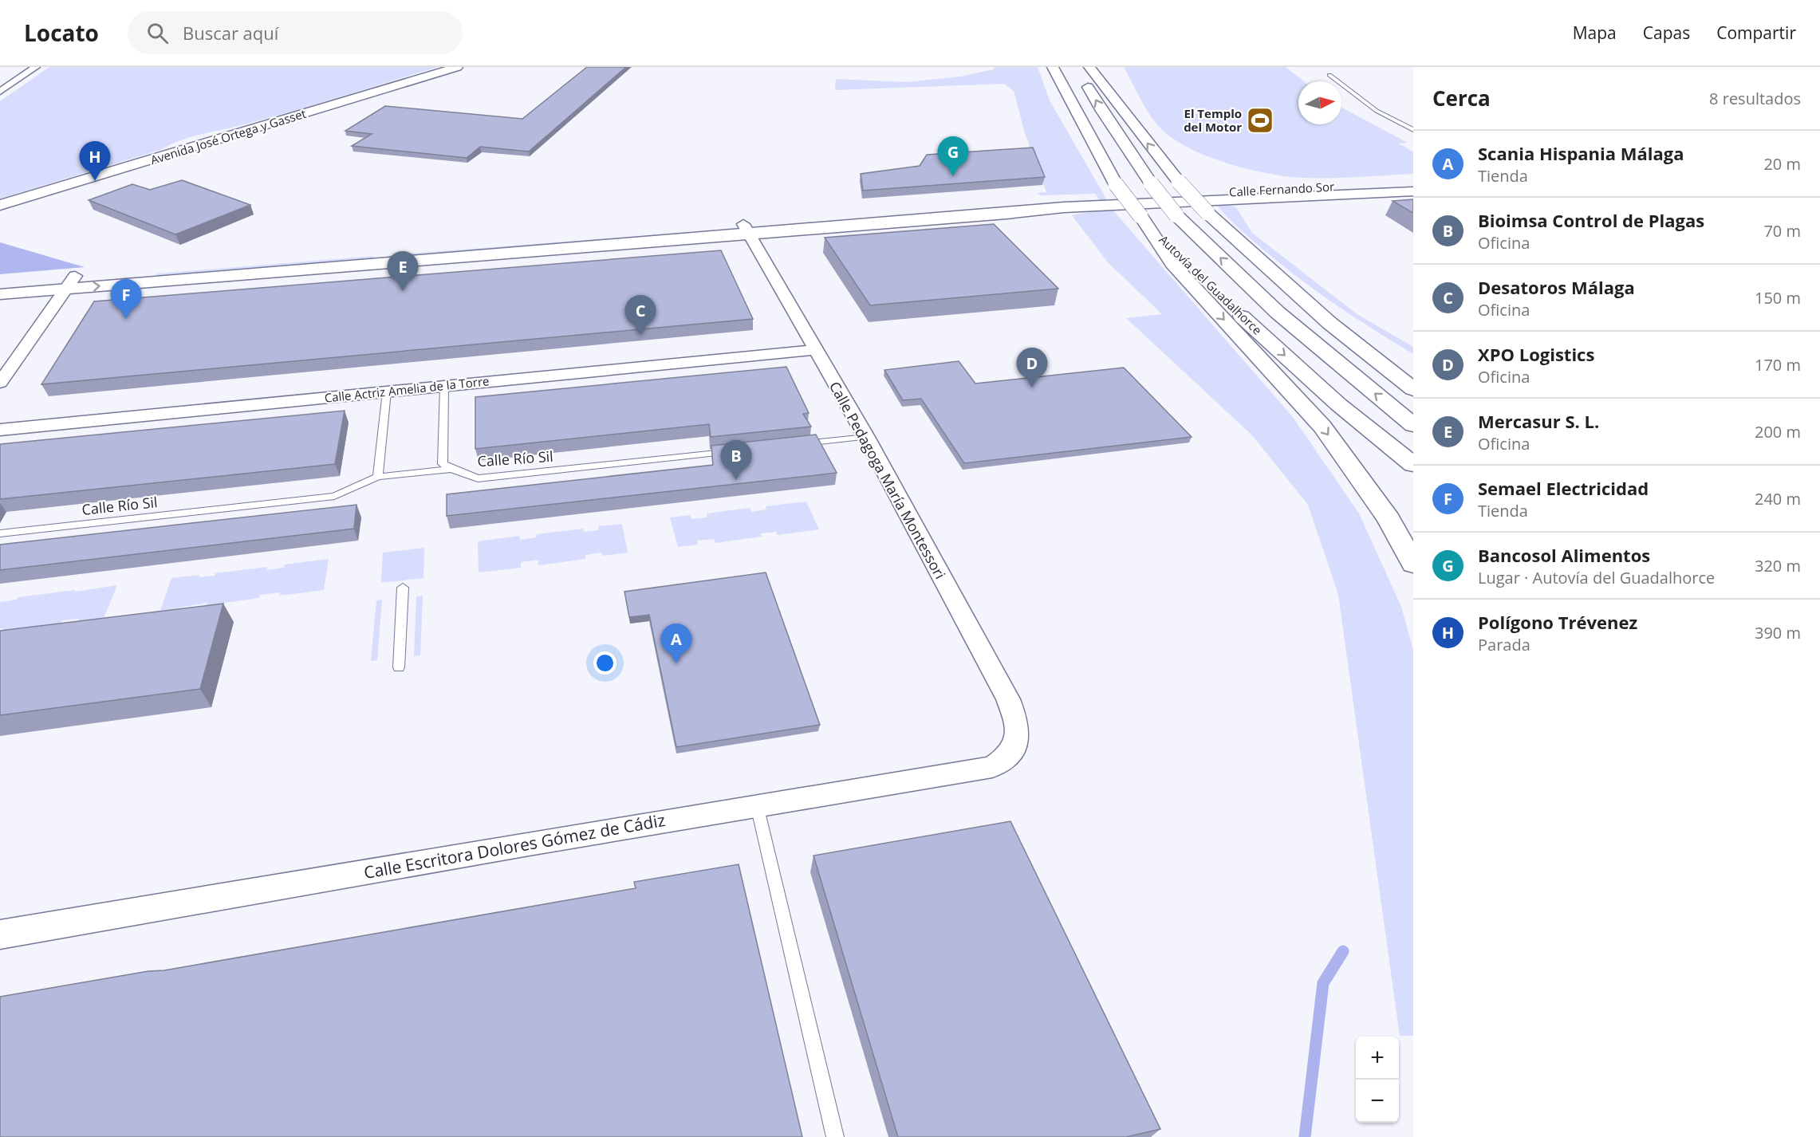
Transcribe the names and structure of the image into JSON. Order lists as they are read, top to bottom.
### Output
{
  "streets": {
    "main road": ["Avenida José Ortega y Gasset", "Calle Fernando Sor", "Autovía del Guadalhorce"],
    "street": ["Calle Actriz Amelia de la Torre", "Calle Pedagoga María Montessori", "Calle Escritora Dolores Gómez de Cádiz"],
    "lane": ["Calle Río Sil"]
  },
  "crossings": [
    ["Calle Fernando Sor", "Autovía del Guadalhorce"],
    ["Calle Actriz Amelia de la Torre", "Calle Pedagoga María Montessori"],
    ["Calle Pedagoga María Montessori", "Calle Escritora Dolores Gómez de Cádiz"]
  ],
  "places": {
    "sports": ["El Templo del Motor"]
  },
  "north": "right",
  "page": {
    "header": "Locato",
    "search": "Buscar aquí",
    "nav": ["Mapa", "Capas", "Compartir"],
    "heading": ["Cerca", "8 resultados"],
    "list": [
      {
        "mark": "A",
        "name": "Scania Hispania Málaga",
        "note": "Tienda",
        "value": "20 m"
      },
      {
        "mark": "B",
        "name": "Bioimsa Control de Plagas",
        "note": "Oficina",
        "value": "70 m"
      },
      {
        "mark": "C",
        "name": "Desatoros Málaga",
        "note": "Oficina",
        "value": "150 m"
      },
      {
        "mark": "D",
        "name": "XPO Logistics",
        "note": "Oficina",
        "value": "170 m"
      },
      {
        "mark": "E",
        "name": "Mercasur S. L.",
        "note": "Oficina",
        "value": "200 m"
      },
      {
        "mark": "F",
        "name": "Semael Electricidad",
        "note": "Tienda",
        "value": "240 m"
      },
      {
        "mark": "G",
        "name": "Bancosol Alimentos",
        "note": "Lugar · Autovía del Guadalhorce",
        "value": "320 m"
      },
      {
        "mark": "H",
        "name": "Polígono Trévenez",
        "note": "Parada",
        "value": "390 m"
      }
    ],
    "pins": [
      "G",
      "H",
      "E",
      "F",
      "C",
      "D",
      "B",
      "A"
    ],
    "map_buttons": ["+", "−"]
  }
}
